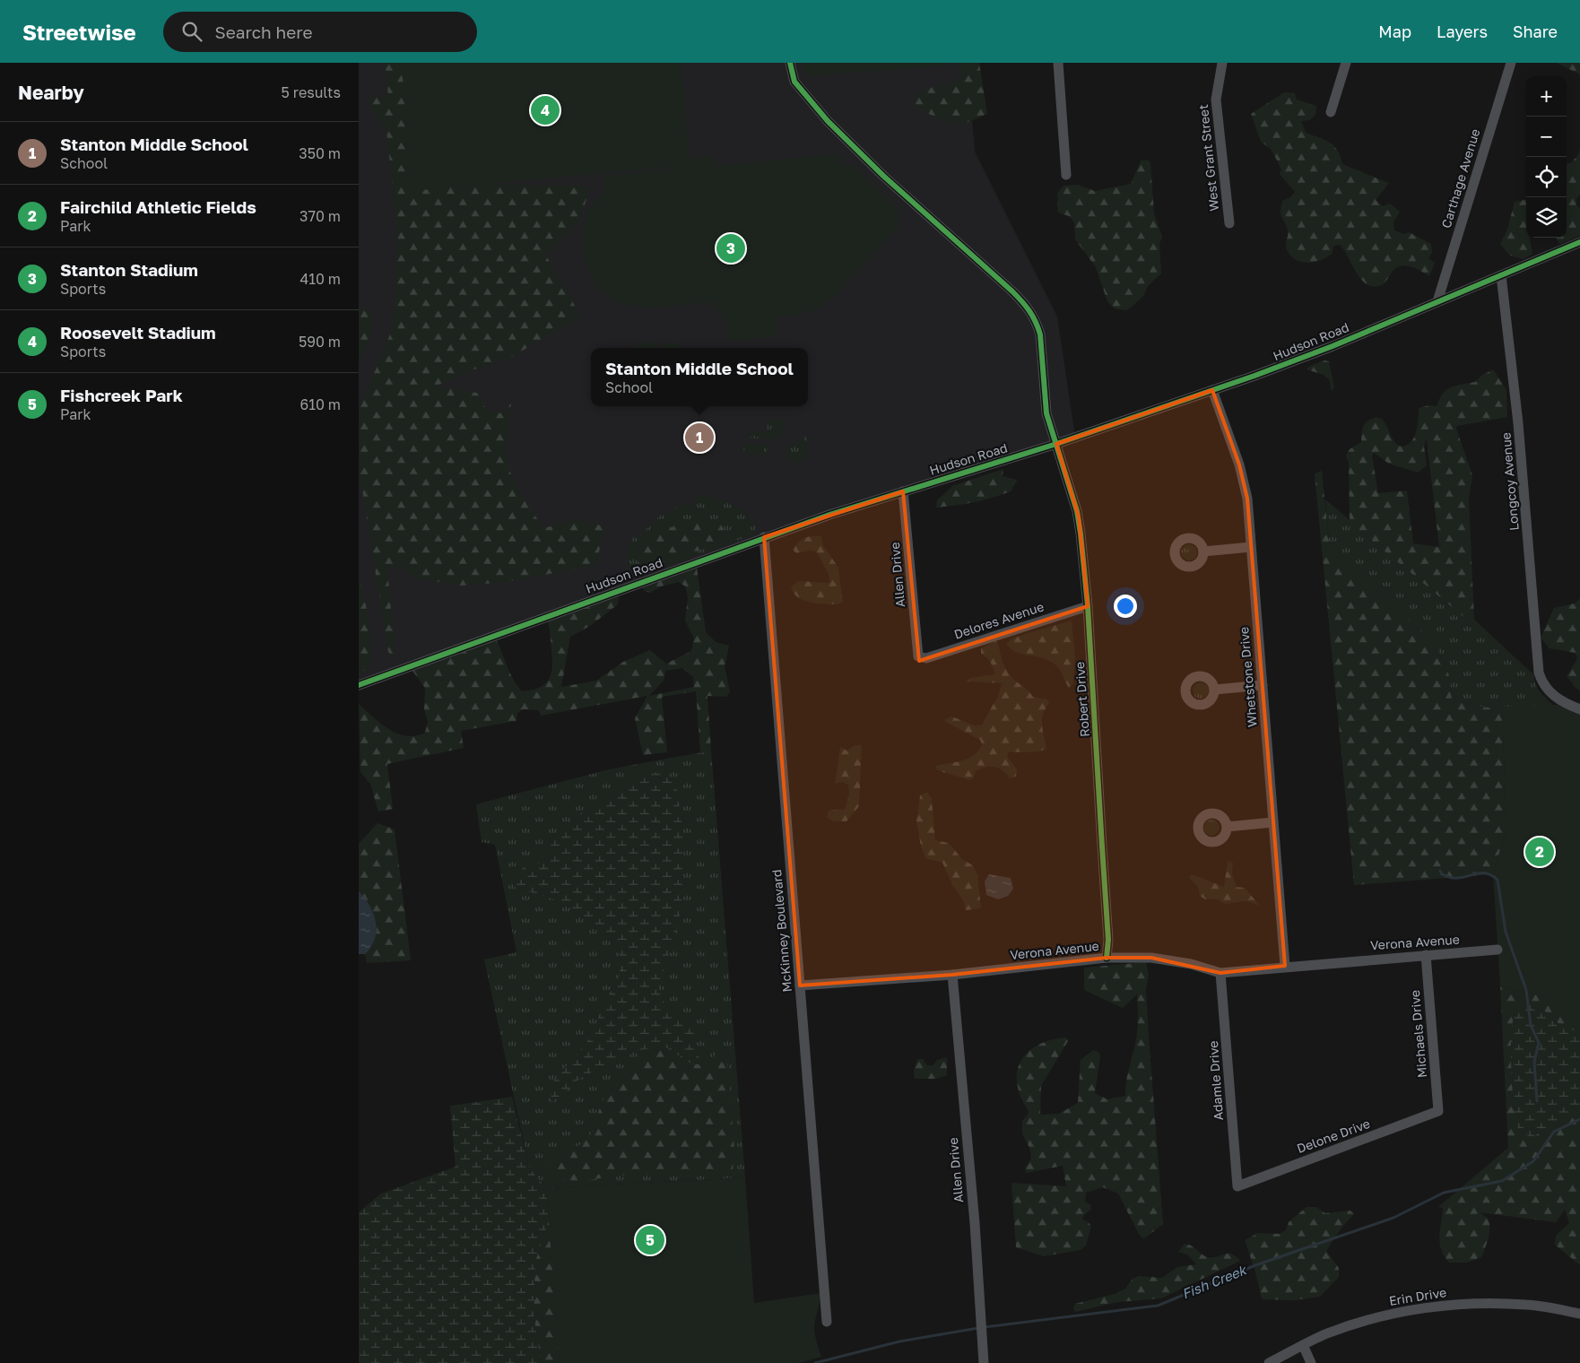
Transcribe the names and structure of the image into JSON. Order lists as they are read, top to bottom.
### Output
{
  "streets": {
    "street": [
      "West Grant Street",
      "Carthage Avenue",
      "Hudson Road",
      "Longcoy Avenue",
      "Allen Drive",
      "Delores Avenue",
      "Whetstone Drive",
      "Robert Drive",
      "McKinney Boulevard",
      "Verona Avenue",
      "Michaels Drive",
      "Adamle Drive",
      "Delone Drive",
      "Erin Drive"
    ]
  },
  "crossings": [
    ["Carthage Avenue", "Hudson Road"],
    ["Hudson Road", "Longcoy Avenue"],
    ["Hudson Road", "Allen Drive"],
    ["Hudson Road", "Whetstone Drive"],
    ["Hudson Road", "Robert Drive"],
    ["Hudson Road", "McKinney Boulevard"],
    ["Allen Drive", "Delores Avenue"],
    ["Allen Drive", "Verona Avenue"],
    ["Delores Avenue", "Robert Drive"],
    ["Whetstone Drive", "Verona Avenue"],
    ["Robert Drive", "Verona Avenue"],
    ["McKinney Boulevard", "Verona Avenue"],
    ["Verona Avenue", "Michaels Drive"],
    ["Verona Avenue", "Adamle Drive"],
    ["Michaels Drive", "Delone Drive"],
    ["Adamle Drive", "Delone Drive"]
  ],
  "water": ["Fish Creek"],
  "page": {
    "header": "Streetwise",
    "search": "Search here",
    "nav": ["Map", "Layers", "Share"],
    "heading": ["Nearby", "5 results"],
    "map_buttons": ["+", "−"],
    "pins": [
      "4",
      "3",
      "1",
      "2",
      "5"
    ],
    "list": [
      {
        "mark": "1",
        "name": "Stanton Middle School",
        "note": "School",
        "value": "350 m"
      },
      {
        "mark": "2",
        "name": "Fairchild Athletic Fields",
        "note": "Park",
        "value": "370 m"
      },
      {
        "mark": "3",
        "name": "Stanton Stadium",
        "note": "Sports",
        "value": "410 m"
      },
      {
        "mark": "4",
        "name": "Roosevelt Stadium",
        "note": "Sports",
        "value": "590 m"
      },
      {
        "mark": "5",
        "name": "Fishcreek Park",
        "note": "Park",
        "value": "610 m"
      }
    ],
    "popup": ["Stanton Middle School", "School"]
  }
}
